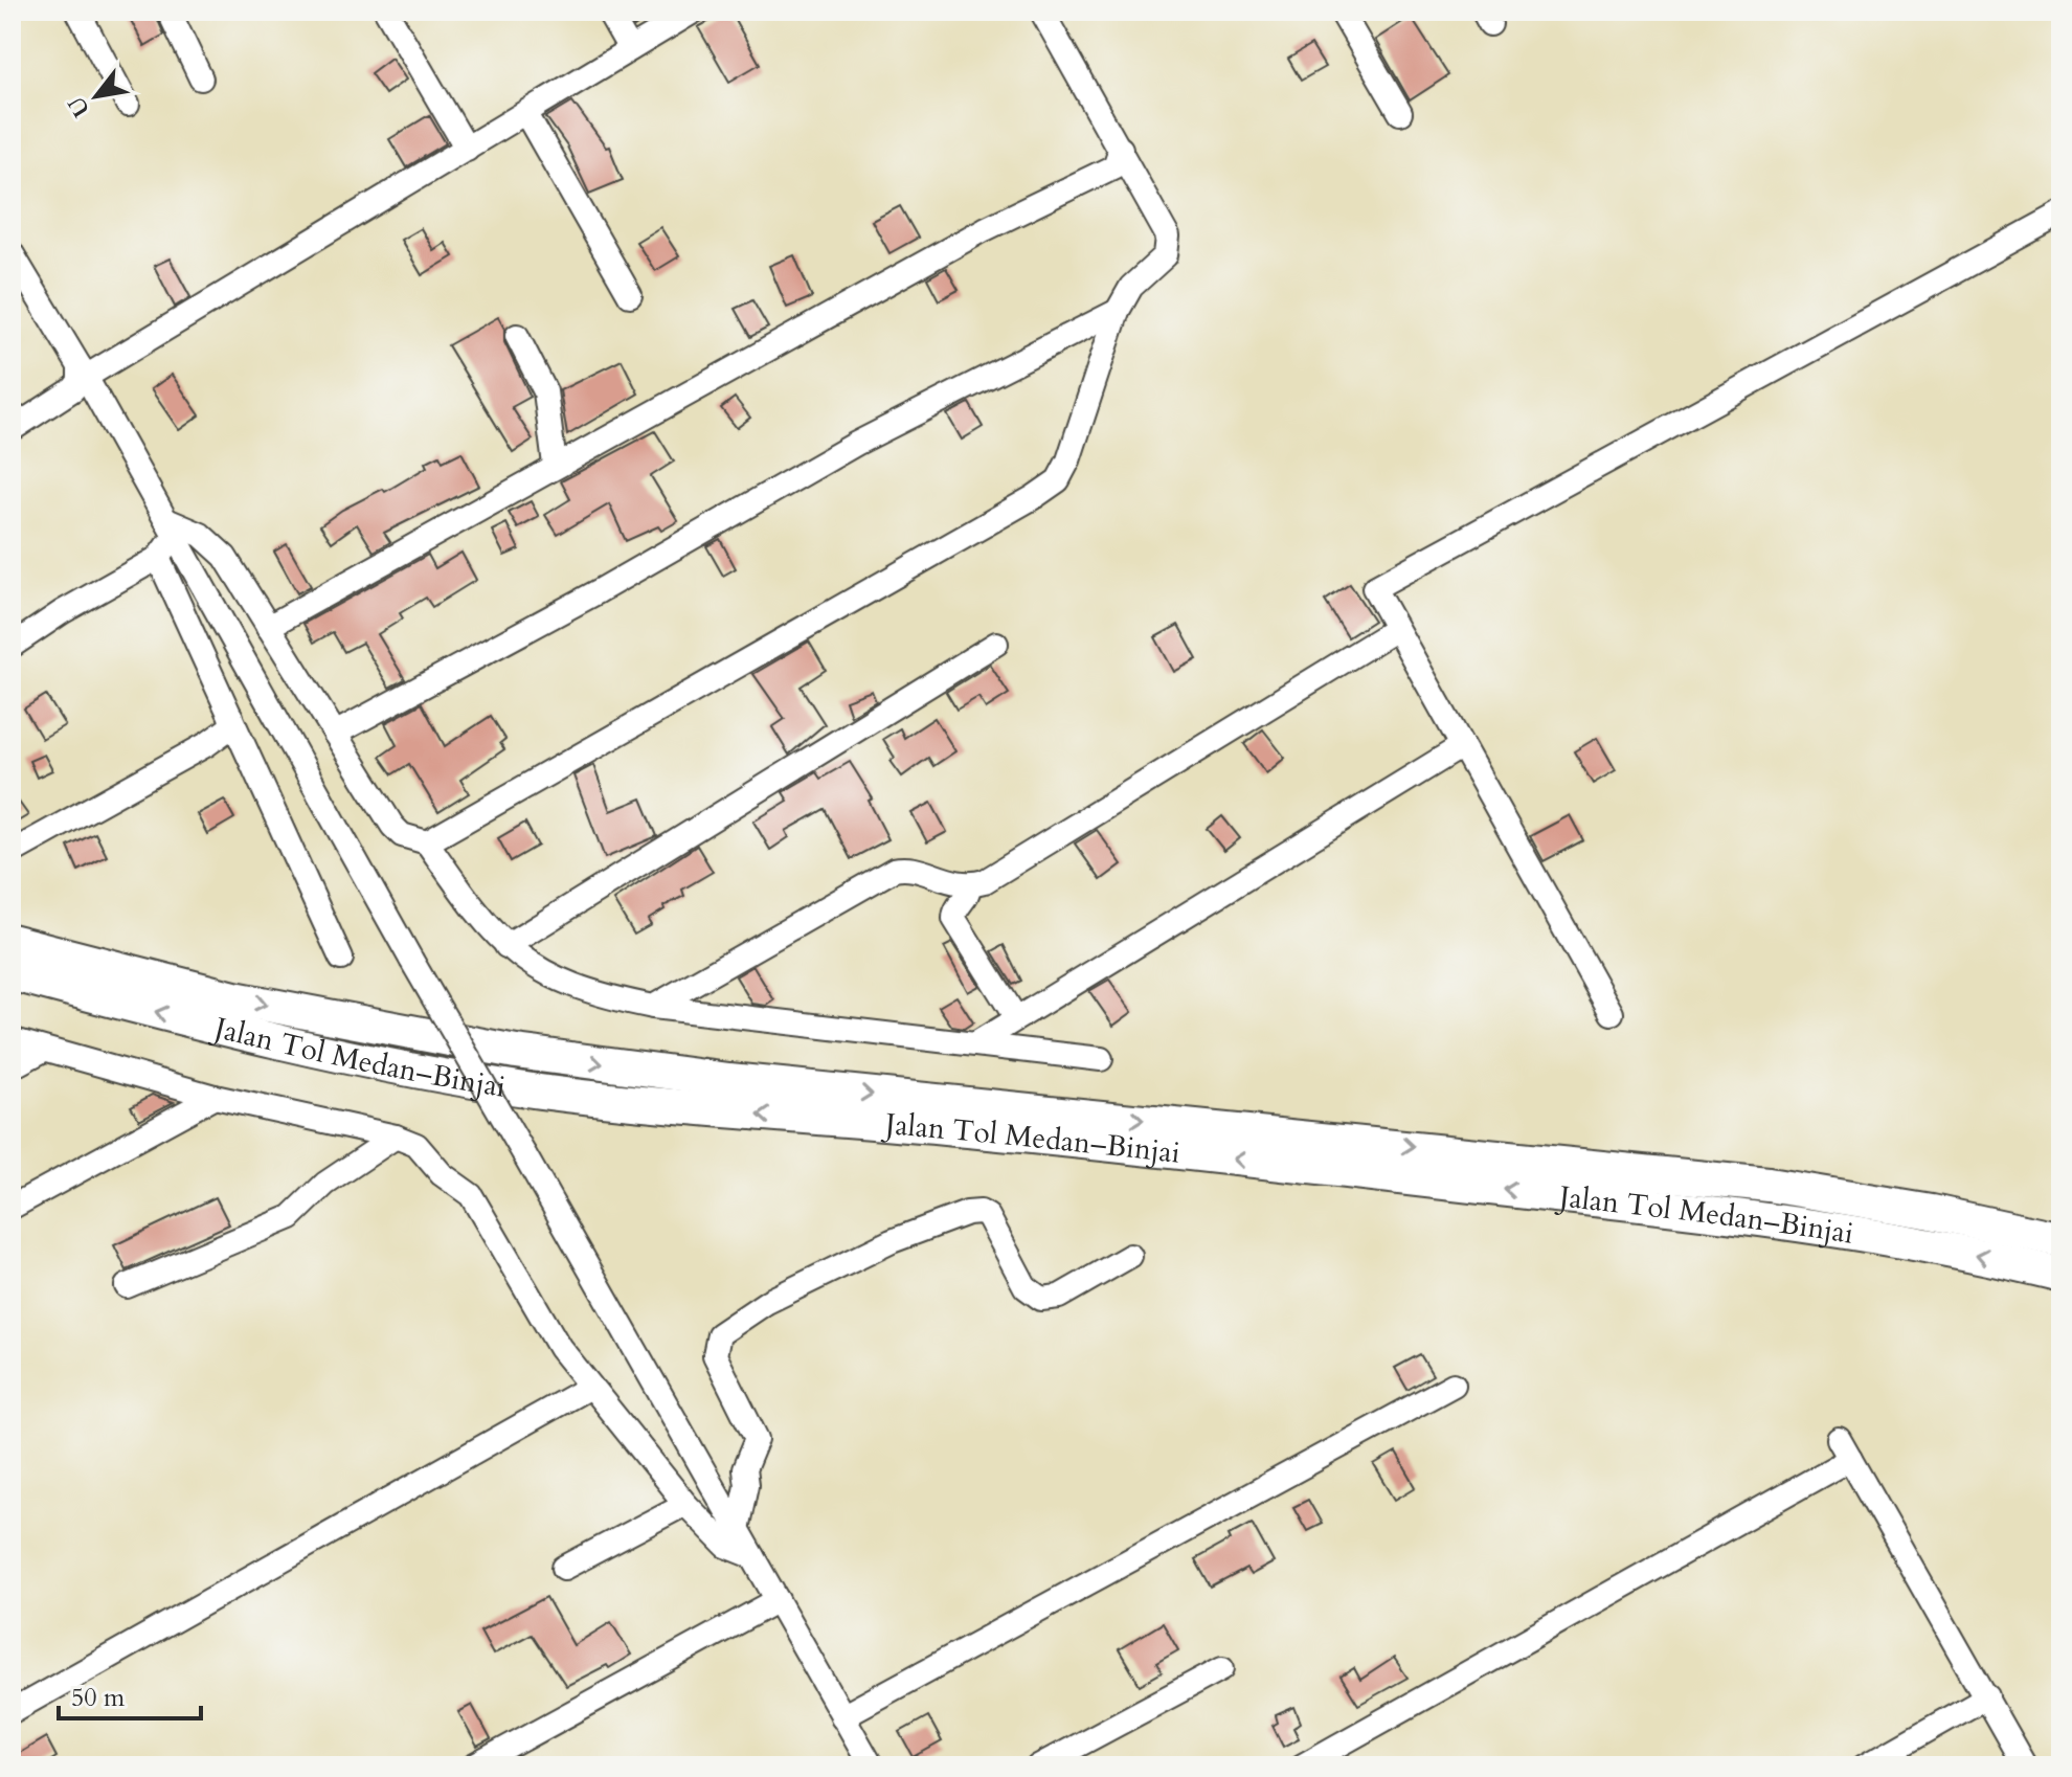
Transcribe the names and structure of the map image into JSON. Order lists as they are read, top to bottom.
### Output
{
  "streets": {
    "highway": ["Jalan Tol Medan–Binjai"]
  },
  "scale_bar": "50 m",
  "north": "bottom left"
}
